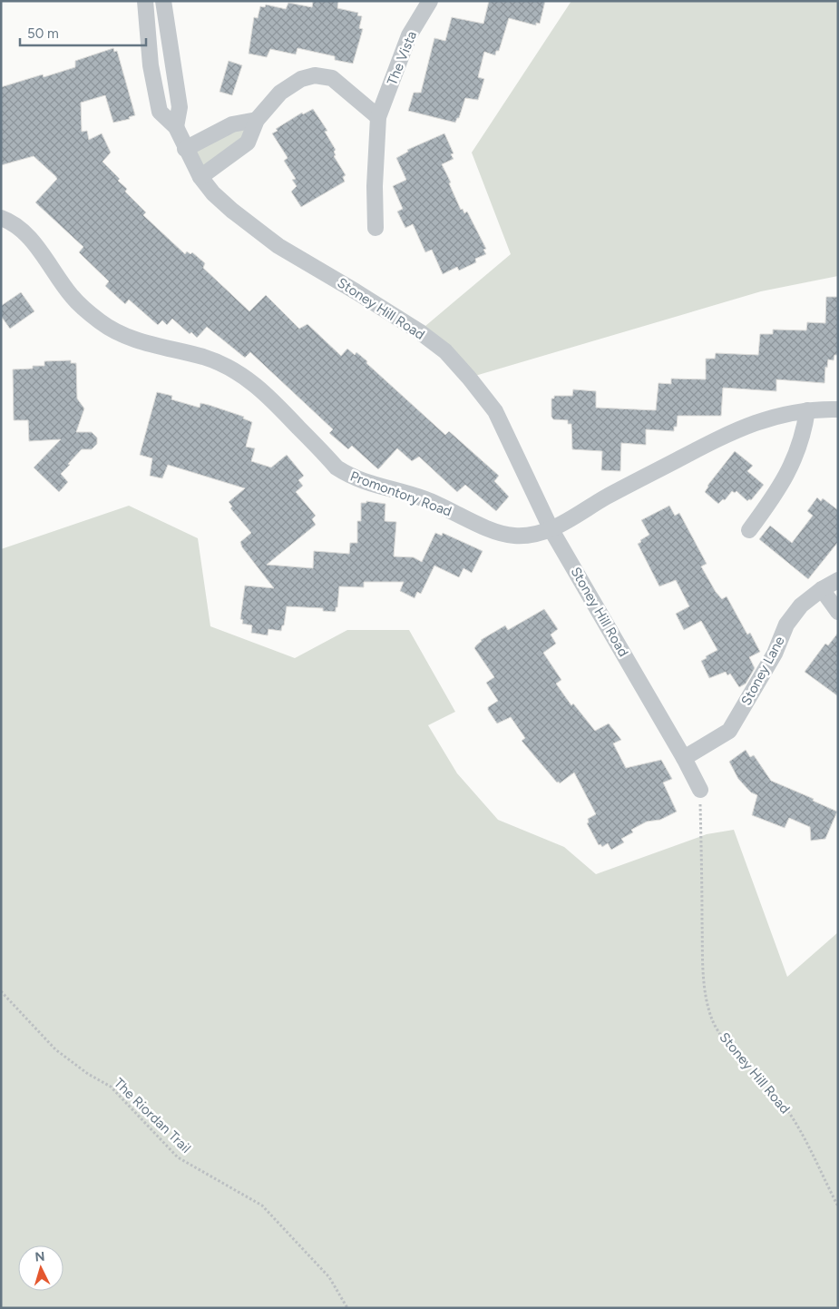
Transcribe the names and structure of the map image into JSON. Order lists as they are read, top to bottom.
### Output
{
  "streets": {
    "street": [
      "The Vista",
      "Stoney Hill Road",
      "Promontory Road",
      "Stoney Lane"
    ],
    "path": ["The Riordan Trail"]
  },
  "crossings": [
    ["Stoney Hill Road", "Promontory Road"],
    ["Stoney Hill Road", "Stoney Lane"]
  ],
  "scale_bar": "50 m",
  "north": "top"
}
